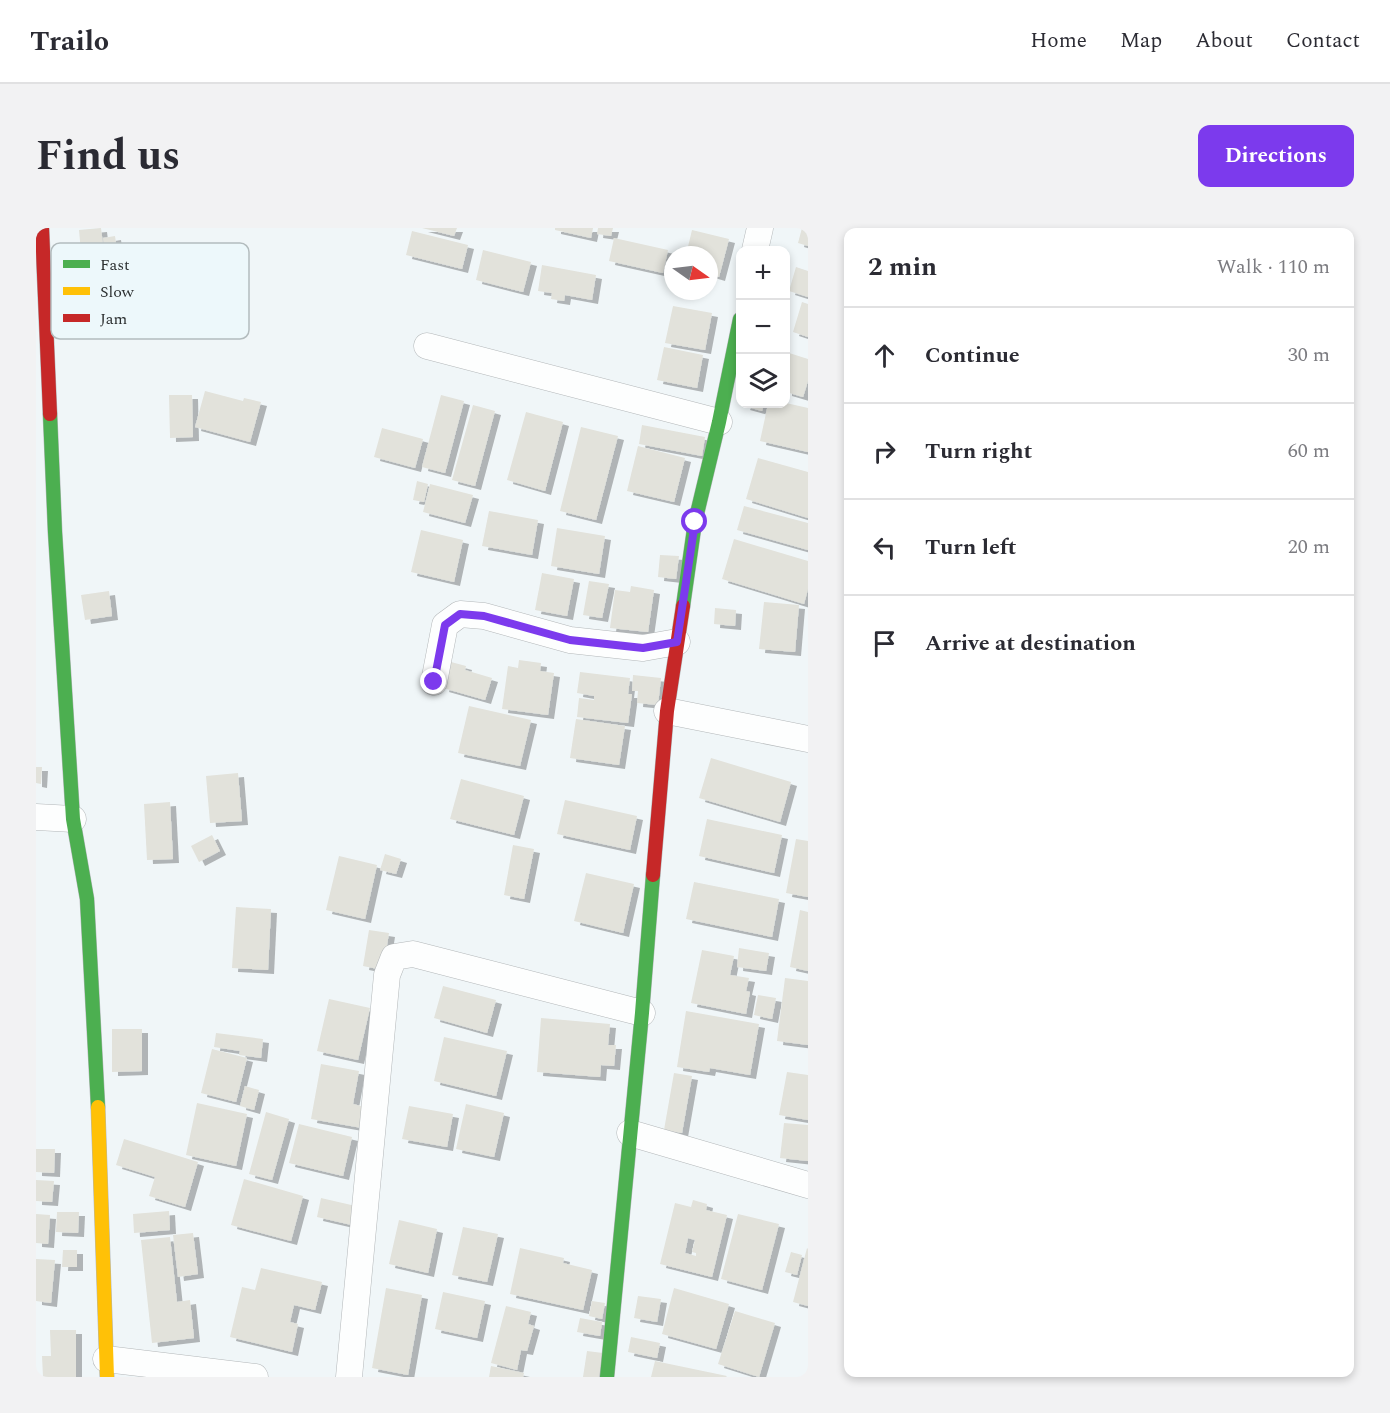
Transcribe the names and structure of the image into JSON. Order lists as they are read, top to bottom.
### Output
{
  "legend": ["Fast", "Slow", "Jam"],
  "north": "right",
  "page": {
    "header": "Trailo",
    "nav": [
      "Home",
      "Map",
      "About",
      "Contact"
    ],
    "title": "Find us",
    "buttons": "Directions",
    "heading": ["2 min", "Walk · 110 m"],
    "map_buttons": ["+", "−"],
    "list": [
      ["Continue", "30 m"],
      ["Turn right", "60 m"],
      ["Turn left", "20 m"],
      "Arrive at destination"
    ]
  }
}
